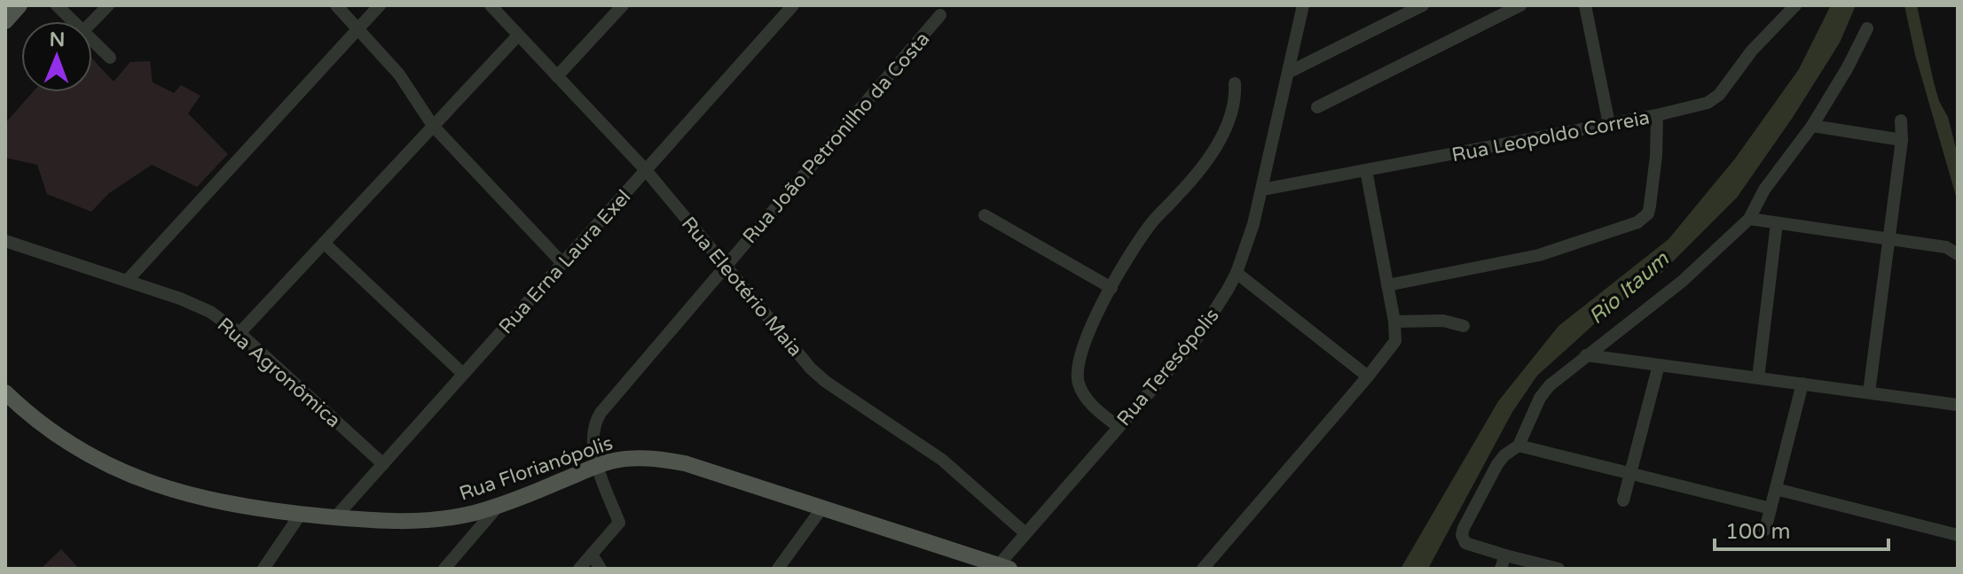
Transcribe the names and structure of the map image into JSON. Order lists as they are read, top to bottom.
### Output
{
  "streets": {
    "main road": ["Rua Florianópolis"],
    "street": [
      "Rua Leopoldo Correia",
      "Rua João Petronilho da Costa",
      "Rua Erna Laura Exel",
      "Rua Eleotério Maia",
      "Rua Teresópolis",
      "Rua Agronômica"
    ]
  },
  "crossings": [
    ["Rua Leopoldo Correia", "Rua Teresópolis"],
    ["Rua João Petronilho da Costa", "Rua Eleotério Maia"],
    ["Rua João Petronilho da Costa", "Rua Florianópolis"],
    ["Rua Erna Laura Exel", "Rua Eleotério Maia"],
    ["Rua Erna Laura Exel", "Rua Agronômica"],
    ["Rua Erna Laura Exel", "Rua Florianópolis"],
    ["Rua Eleotério Maia", "Rua Teresópolis"],
    ["Rua Teresópolis", "Rua Florianópolis"]
  ],
  "water": ["Rio Itaum"],
  "scale_bar": "100 m",
  "north": "top"
}
